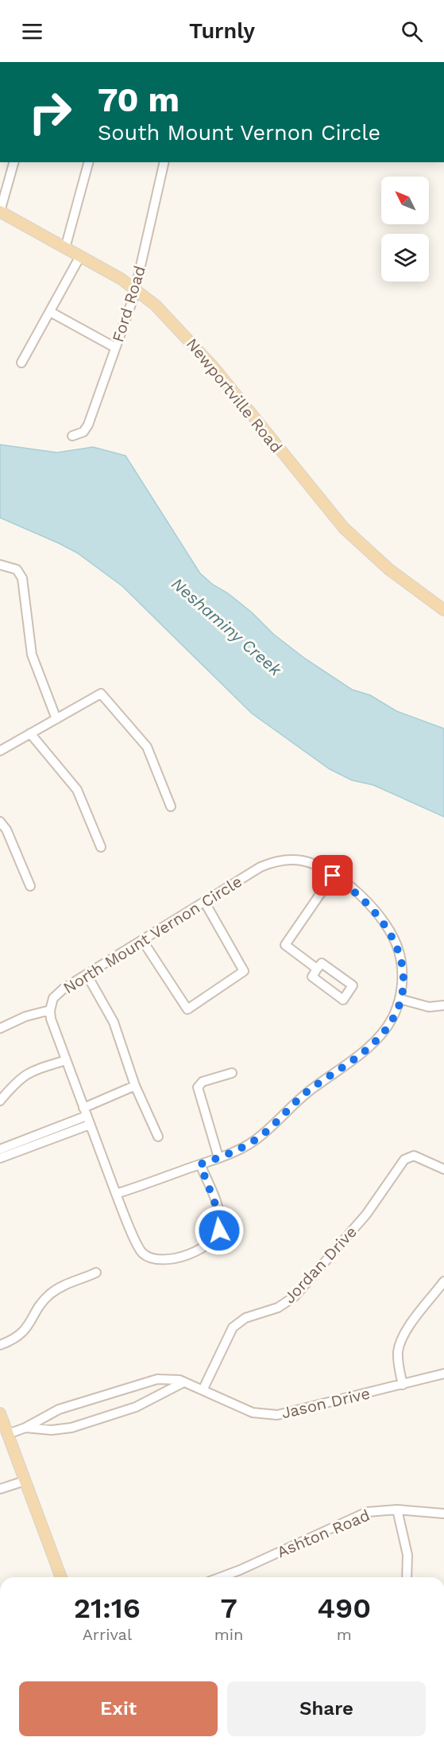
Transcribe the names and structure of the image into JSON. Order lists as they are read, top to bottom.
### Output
{
  "streets": {
    "main road": ["Newportville Road"],
    "street": [
      "Ford Road",
      "North Mount Vernon Circle",
      "Jordan Drive",
      "Jason Drive",
      "Ashton Road"
    ]
  },
  "crossings": [
    ["Ford Road", "Newportville Road"],
    ["Jordan Drive", "Jason Drive"]
  ],
  "water": ["Neshaminy Creek"],
  "north": "top left",
  "page": {
    "header": "Turnly",
    "turn": ["70 m", "South Mount Vernon Circle"],
    "eta": [
      "21:16",
      "Arrival",
      "7",
      "min",
      "490",
      "m"
    ],
    "buttons": ["Exit", "Share"]
  }
}
